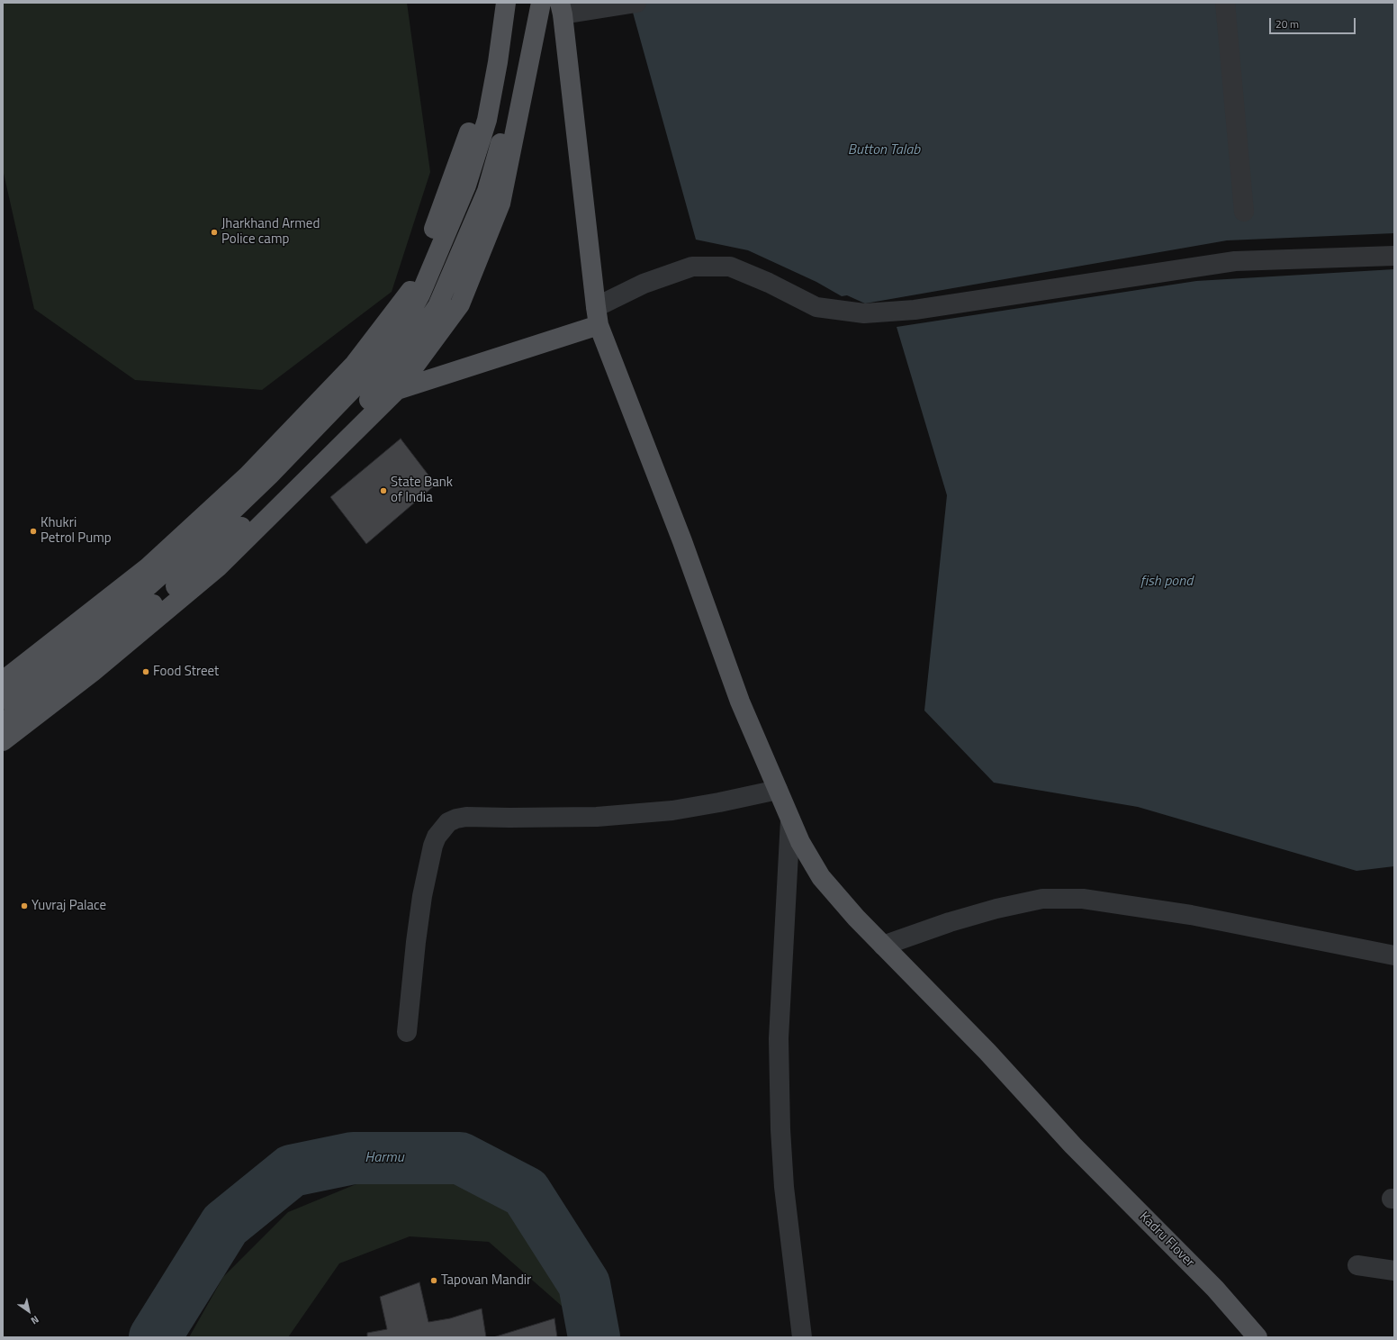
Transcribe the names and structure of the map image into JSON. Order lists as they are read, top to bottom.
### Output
{
  "streets": {
    "main road": ["Kadru Flover"]
  },
  "water": ["Button Talab", "fish pond", "Harmu"],
  "places": [
    "Jharkhand Armed Police camp",
    "State Bank of India",
    "Khukri Petrol Pump",
    "Food Street",
    "Yuvraj Palace",
    "Tapovan Mandir"
  ],
  "scale_bar": "20 m",
  "north": "bottom right"
}
